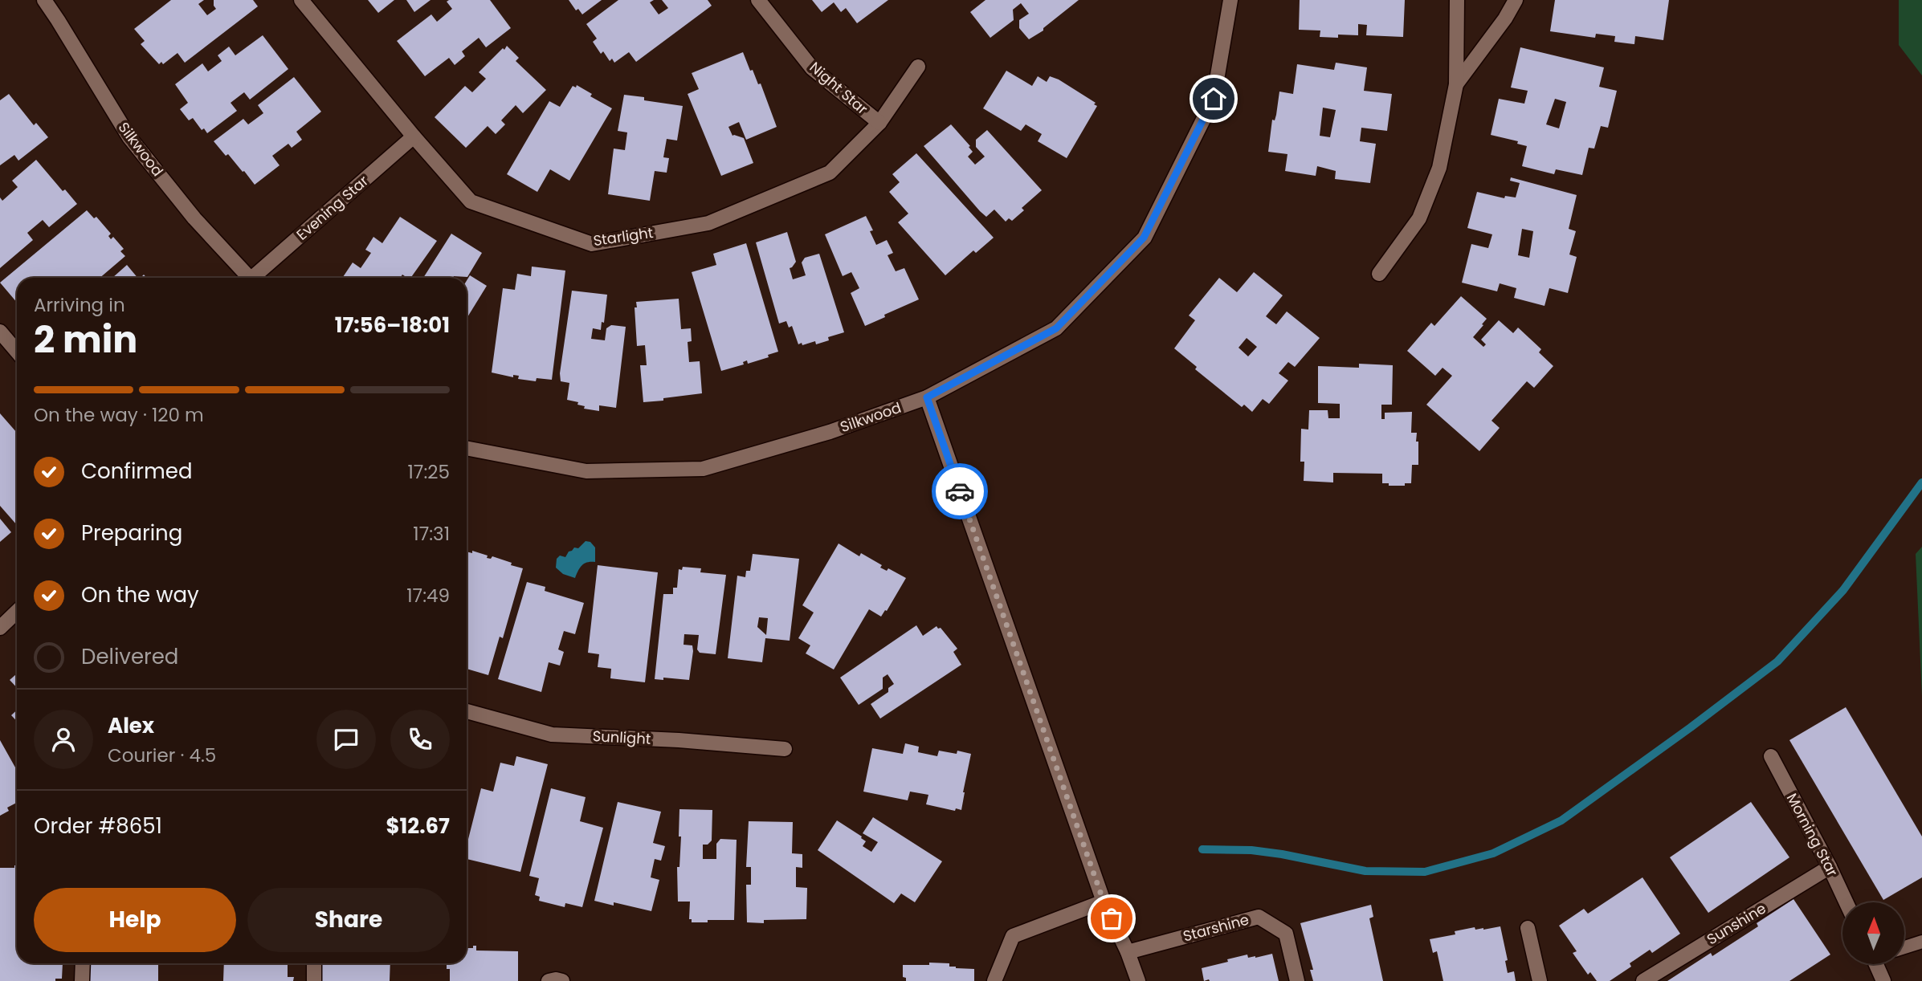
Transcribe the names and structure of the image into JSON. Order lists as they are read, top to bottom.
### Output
{
  "streets": {
    "street": [
      "Night Star",
      "Silkwood",
      "Evening Star",
      "Starlight",
      "Sunlight",
      "Morning Star",
      "Sunshine",
      "Starshine"
    ]
  },
  "crossings": [
    ["Night Star", "Starlight"],
    ["Evening Star", "Starlight"],
    ["Morning Star", "Sunshine"]
  ],
  "north": "top",
  "page": {
    "heading": ["2 min", "Arriving in", "17:56–18:01"],
    "panel": [
      "Alex",
      "Courier · 4.5",
      "Order #8651",
      "$12.67"
    ],
    "bar": "On the way · 120 m",
    "list": [
      ["Confirmed", "17:25"],
      ["Preparing", "17:31"],
      ["On the way", "17:49"],
      "Delivered"
    ],
    "buttons": ["Help", "Share"]
  }
}
